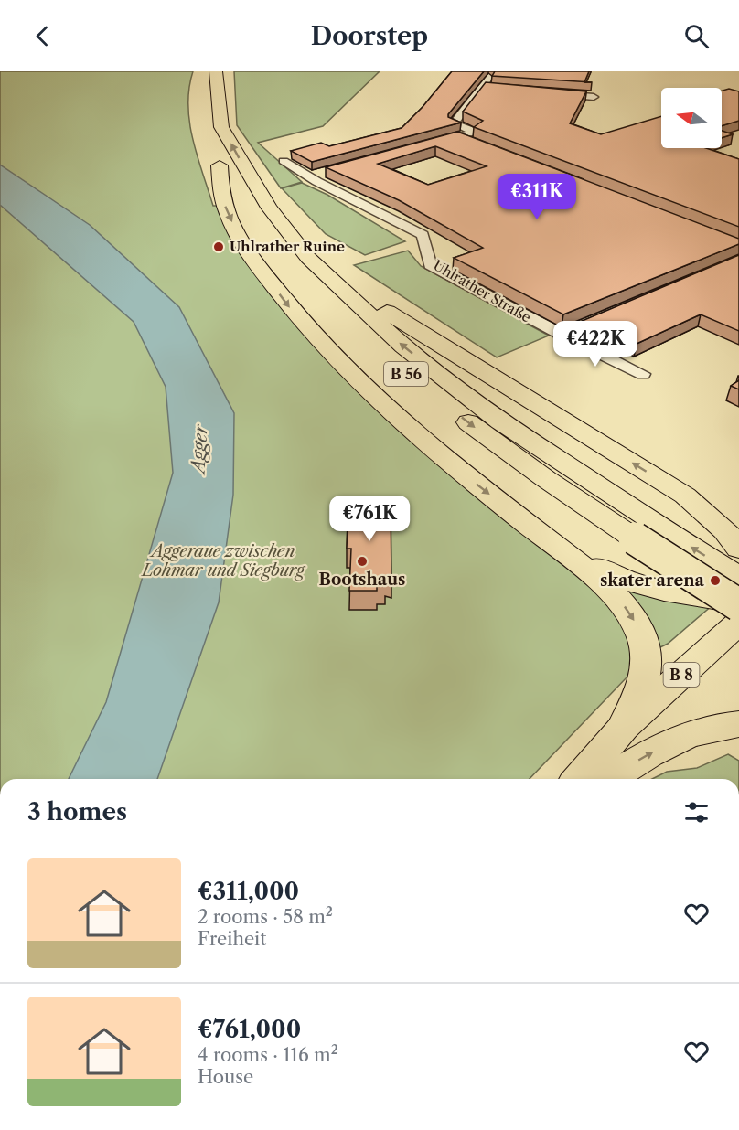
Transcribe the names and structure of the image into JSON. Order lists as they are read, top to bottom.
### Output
{
  "streets": {
    "main road": ["B 56", "B 8"],
    "street": ["Uhlrather Straße"]
  },
  "water": ["Agger"],
  "parks": ["Aggeraue zwischen Lohmar und Siegburg"],
  "places": ["Uhlrather Ruine", "Bootshaus", "skater arena"],
  "north": "left",
  "page": {
    "header": "Doorstep",
    "price": ["€311K", "€422K", "€761K"],
    "heading": "3 homes",
    "list": [
      {
        "name": "€311,000",
        "note": "2 rooms · 58 m² · Freiheit"
      },
      {
        "name": "€761,000",
        "note": "4 rooms · 116 m² · House"
      }
    ]
  }
}
